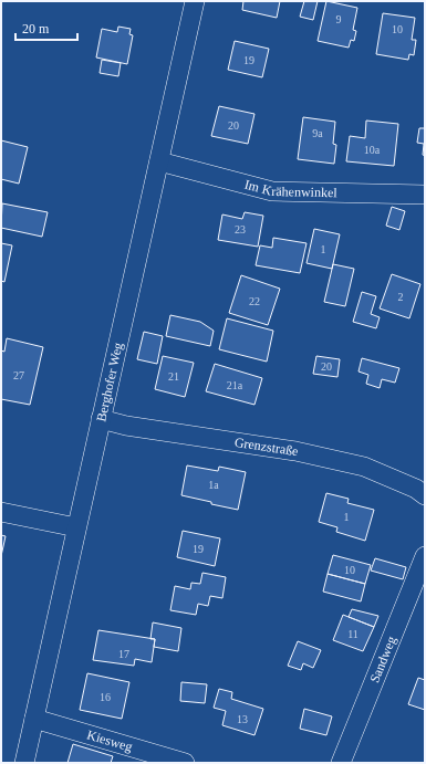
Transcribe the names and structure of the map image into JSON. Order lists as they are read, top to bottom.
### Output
{
  "streets": {
    "street": [
      "Im Krähenwinkel",
      "Berghofer Weg",
      "Grenzstraße",
      "Sandweg",
      "Kiesweg"
    ]
  },
  "crossings": [
    ["Im Krähenwinkel", "Berghofer Weg"],
    ["Berghofer Weg", "Grenzstraße"],
    ["Berghofer Weg", "Kiesweg"]
  ],
  "house_numbers": [
    "9",
    "10",
    "19",
    "20",
    "9a",
    "10a",
    "23",
    "1",
    "2",
    "22",
    "20",
    "27",
    "21",
    "21a",
    "1a",
    "1",
    "19",
    "10",
    "11",
    "17",
    "16",
    "13"
  ],
  "scale_bar": "20 m"
}
